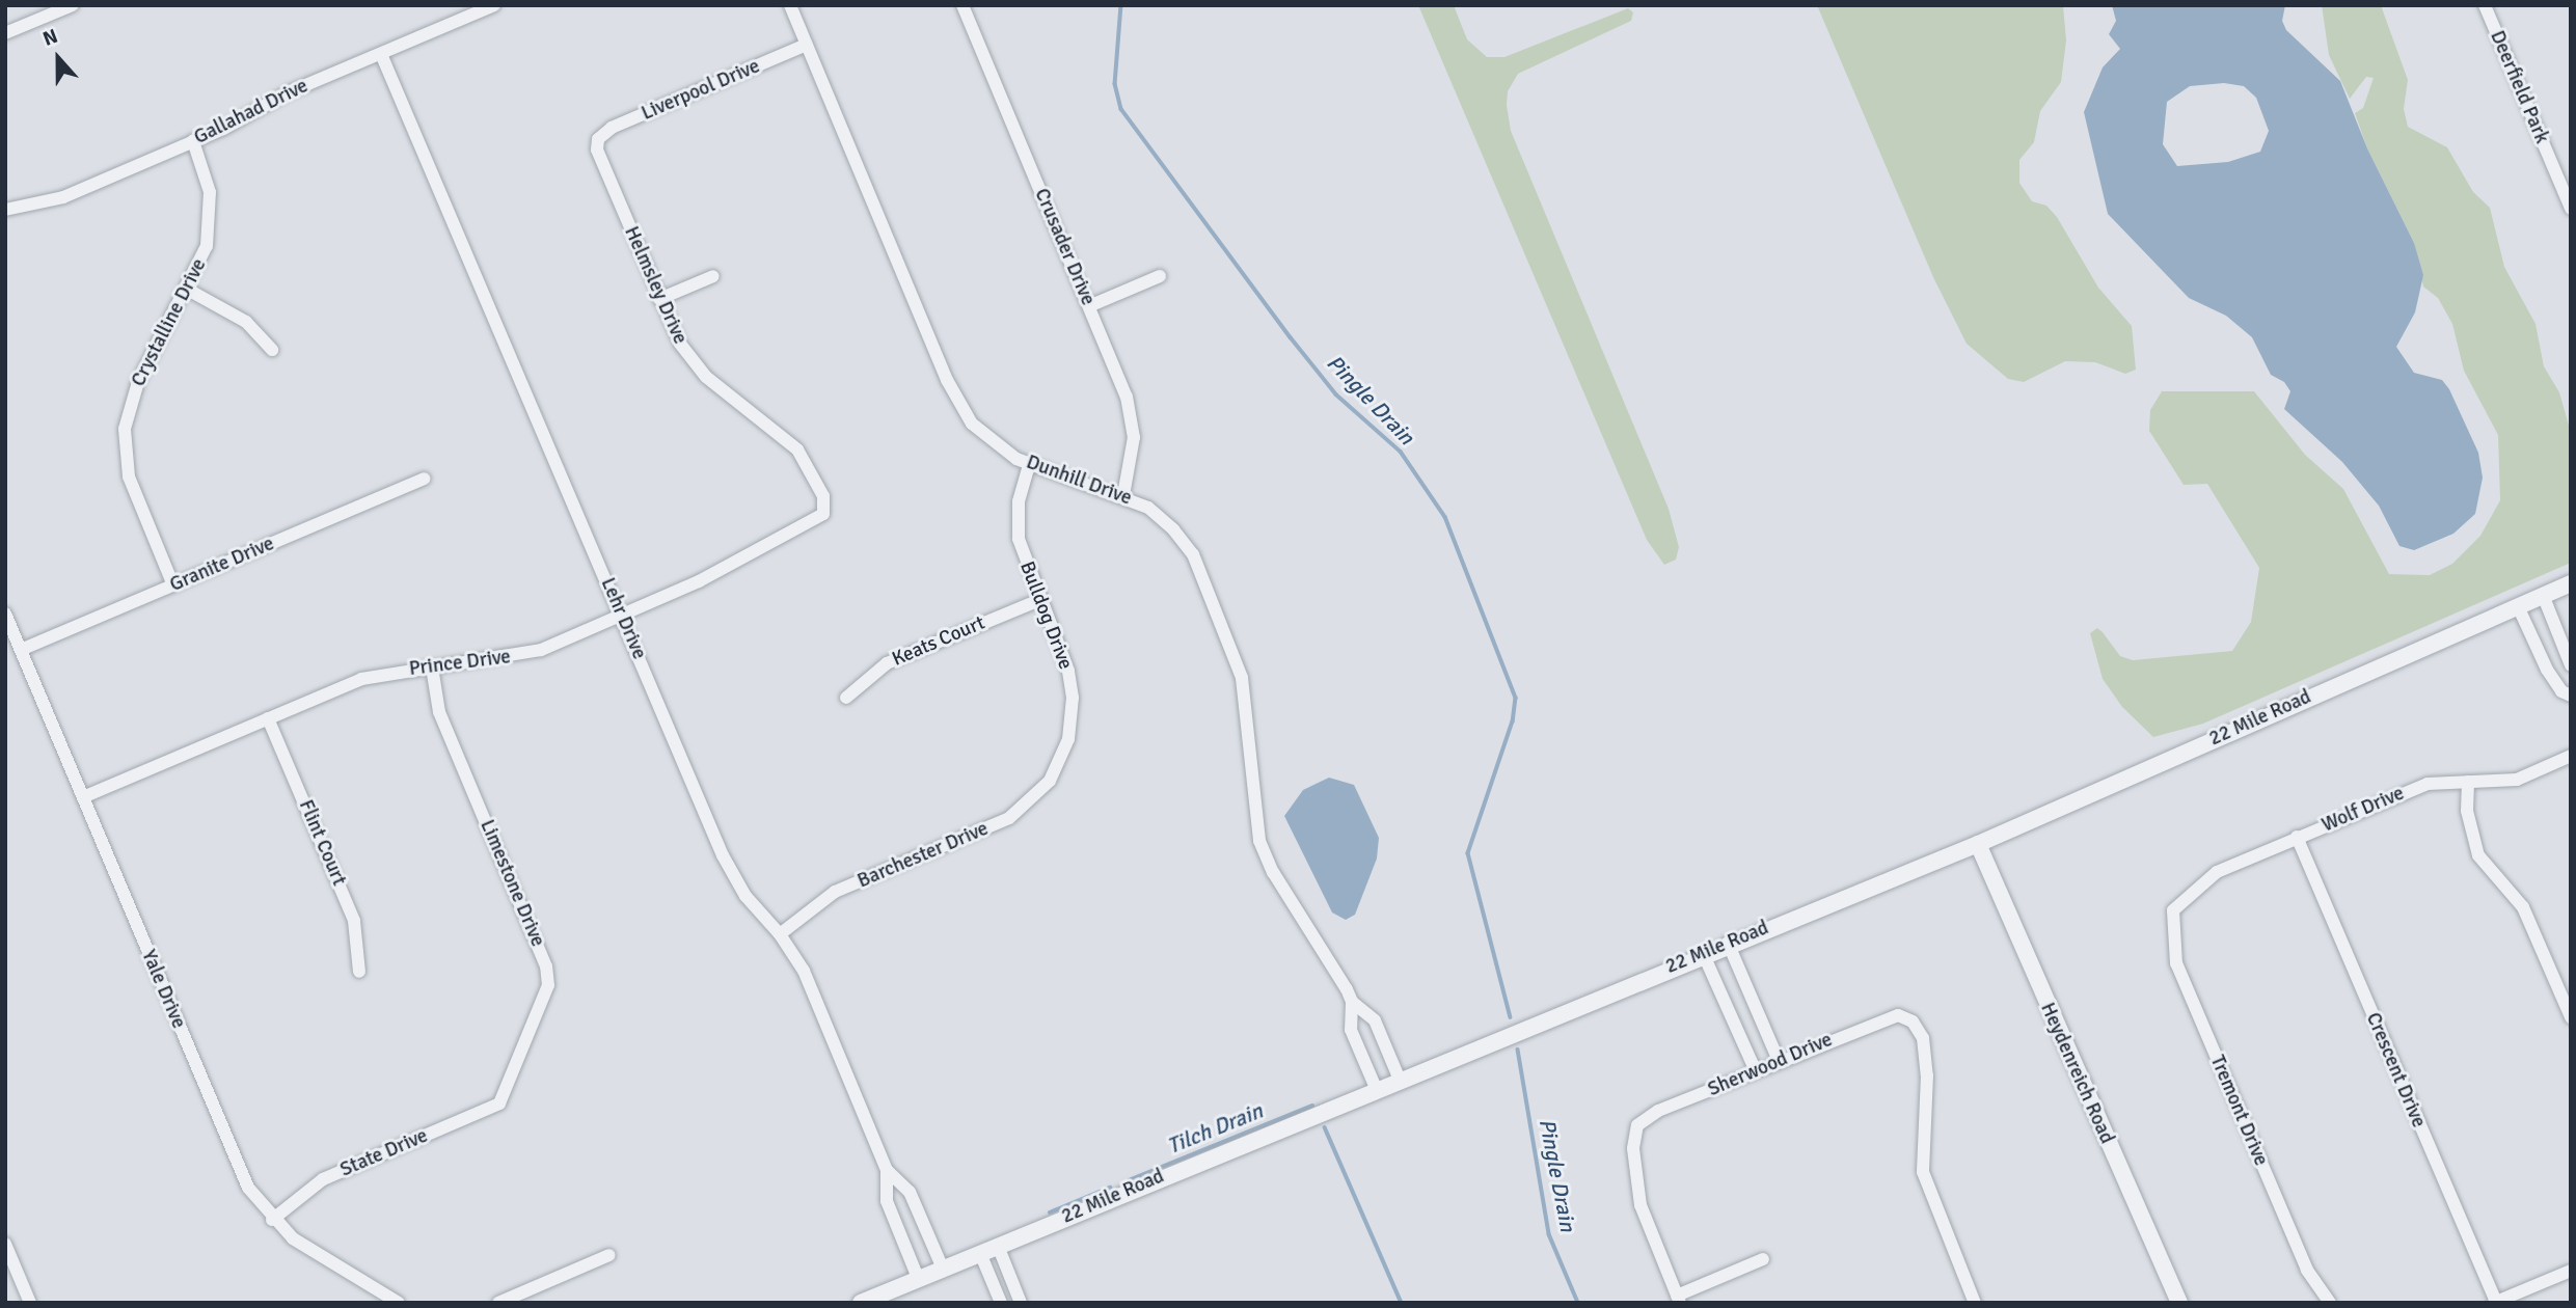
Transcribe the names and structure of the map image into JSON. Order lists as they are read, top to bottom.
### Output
{
  "streets": {
    "street": [
      "Deerfield Park",
      "Liverpool Drive",
      "Gallahad Drive",
      "Crusader Drive",
      "Helmsley Drive",
      "Crystalline Drive",
      "Dunhill Drive",
      "Granite Drive",
      "Bulldog Drive",
      "Lehr Drive",
      "Keats Court",
      "Prince Drive",
      "22 Mile Road",
      "Wolf Drive",
      "Flint Court",
      "Barchester Drive",
      "Limestone Drive",
      "Yale Drive",
      "Sherwood Drive",
      "Crescent Drive",
      "Heydenreich Road",
      "Tremont Drive",
      "State Drive"
    ]
  },
  "crossings": [
    ["Liverpool Drive", "Helmsley Drive"],
    ["Liverpool Drive", "Dunhill Drive"],
    ["Gallahad Drive", "Crystalline Drive"],
    ["Gallahad Drive", "Lehr Drive"],
    ["Crusader Drive", "Dunhill Drive"],
    ["Helmsley Drive", "Prince Drive"],
    ["Crystalline Drive", "Granite Drive"],
    ["Dunhill Drive", "Bulldog Drive"],
    ["Dunhill Drive", "22 Mile Road"],
    ["Granite Drive", "Yale Drive"],
    ["Bulldog Drive", "Keats Court"],
    ["Bulldog Drive", "Barchester Drive"],
    ["Lehr Drive", "Prince Drive"],
    ["Lehr Drive", "22 Mile Road"],
    ["Lehr Drive", "Barchester Drive"],
    ["Prince Drive", "Flint Court"],
    ["Prince Drive", "Limestone Drive"],
    ["Prince Drive", "Yale Drive"],
    ["22 Mile Road", "Heydenreich Road"],
    ["Wolf Drive", "Crescent Drive"],
    ["Wolf Drive", "Tremont Drive"],
    ["Limestone Drive", "State Drive"],
    ["Yale Drive", "State Drive"]
  ],
  "water": ["Pingle Drain", "Tilch Drain"],
  "north": "top"
}
